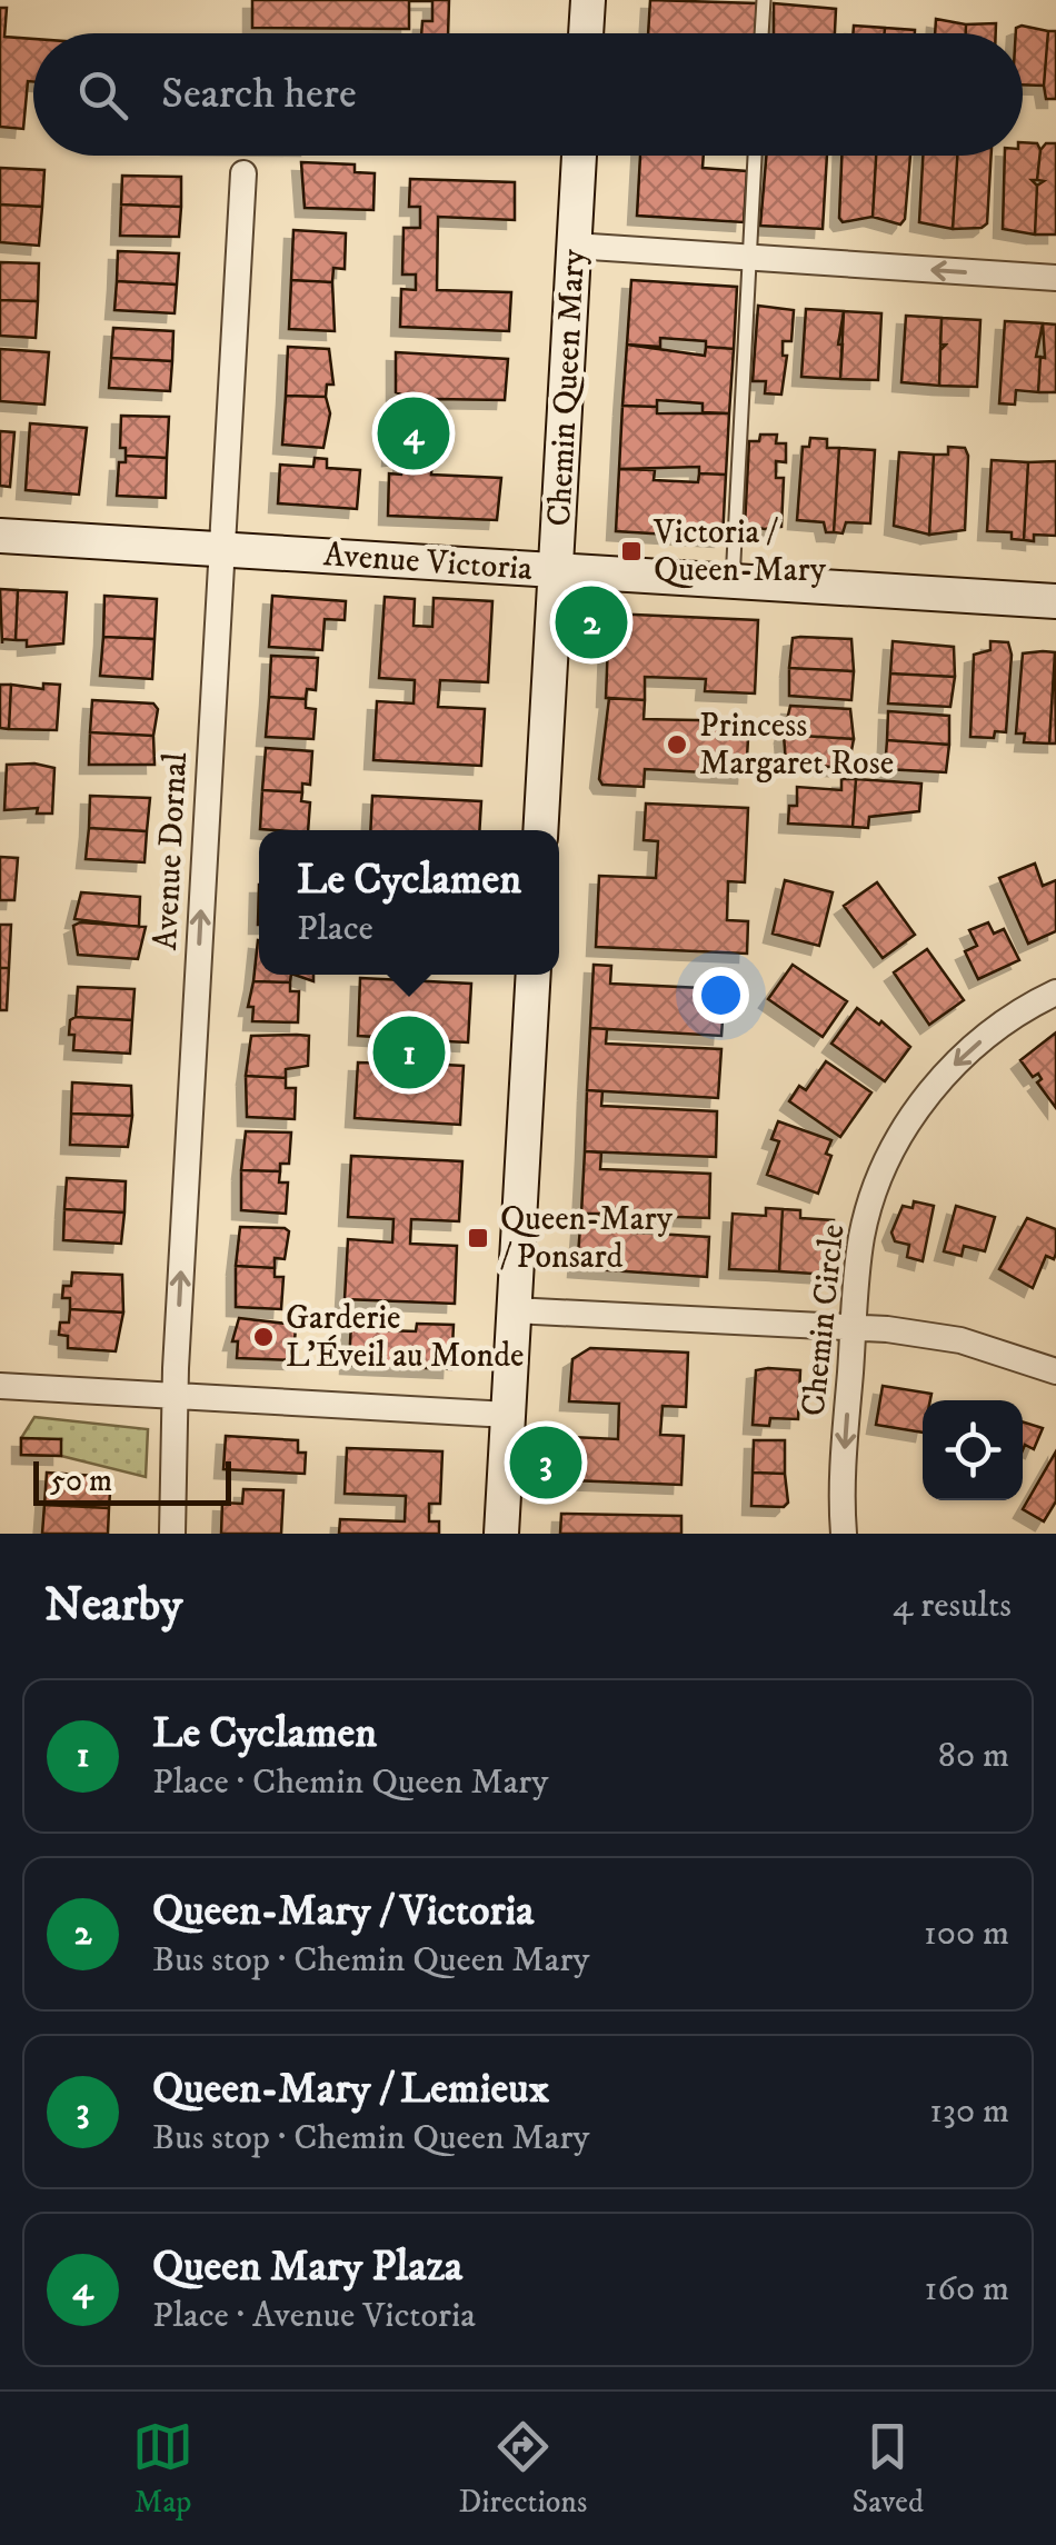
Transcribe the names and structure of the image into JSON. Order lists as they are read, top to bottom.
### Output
{
  "streets": {
    "street": [
      "Chemin Queen Mary",
      "Avenue Victoria",
      "Avenue Dornal",
      "Chemin Circle"
    ]
  },
  "crossings": [
    ["Chemin Queen Mary", "Avenue Victoria"],
    ["Avenue Victoria", "Avenue Dornal"]
  ],
  "one_way": ["Avenue Dornal", "Chemin Circle"],
  "places": {
    "transit": ["Victoria / Queen-Mary", "Queen-Mary / Ponsard"],
    "other": ["Princess Margaret Rose", "Garderie L'Éveil au Monde"]
  },
  "scale_bar": "50 m",
  "page": {
    "search": "Search here",
    "pins": [
      "4",
      "2",
      "1",
      "3"
    ],
    "popup": ["Le Cyclamen", "Place"],
    "scale": "50 m",
    "heading": ["Nearby", "4 results"],
    "list": [
      {
        "mark": "1",
        "name": "Le Cyclamen",
        "note": "Place · Chemin Queen Mary",
        "value": "80 m"
      },
      {
        "mark": "2",
        "name": "Queen-Mary / Victoria",
        "note": "Bus stop · Chemin Queen Mary",
        "value": "100 m"
      },
      {
        "mark": "3",
        "name": "Queen-Mary / Lemieux",
        "note": "Bus stop · Chemin Queen Mary",
        "value": "130 m"
      },
      {
        "mark": "4",
        "name": "Queen Mary Plaza",
        "note": "Place · Avenue Victoria",
        "value": "160 m"
      }
    ],
    "nav": ["Map", "Directions", "Saved"]
  }
}
